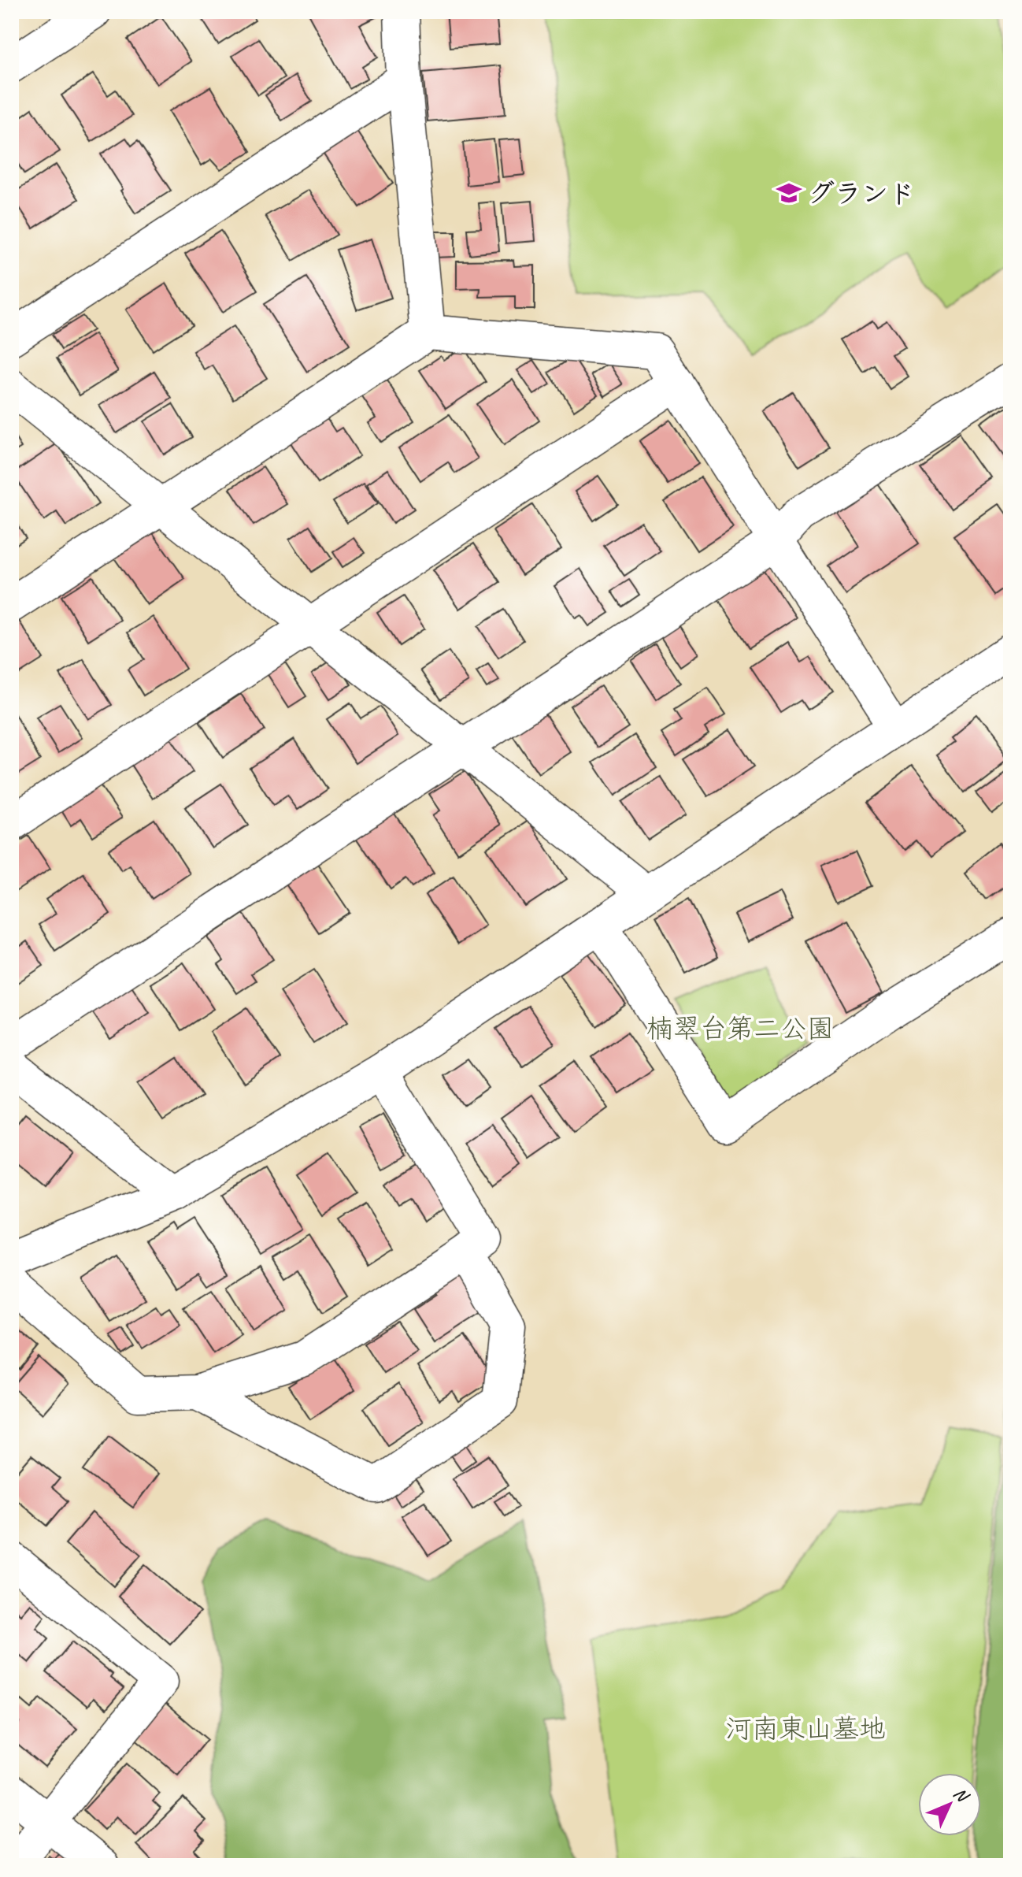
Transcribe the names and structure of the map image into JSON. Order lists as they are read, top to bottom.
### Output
{
  "parks": ["楠翠台第二公園", "河南東山墓地"],
  "places": {
    "school or university": ["グランド"]
  },
  "north": "top right"
}
